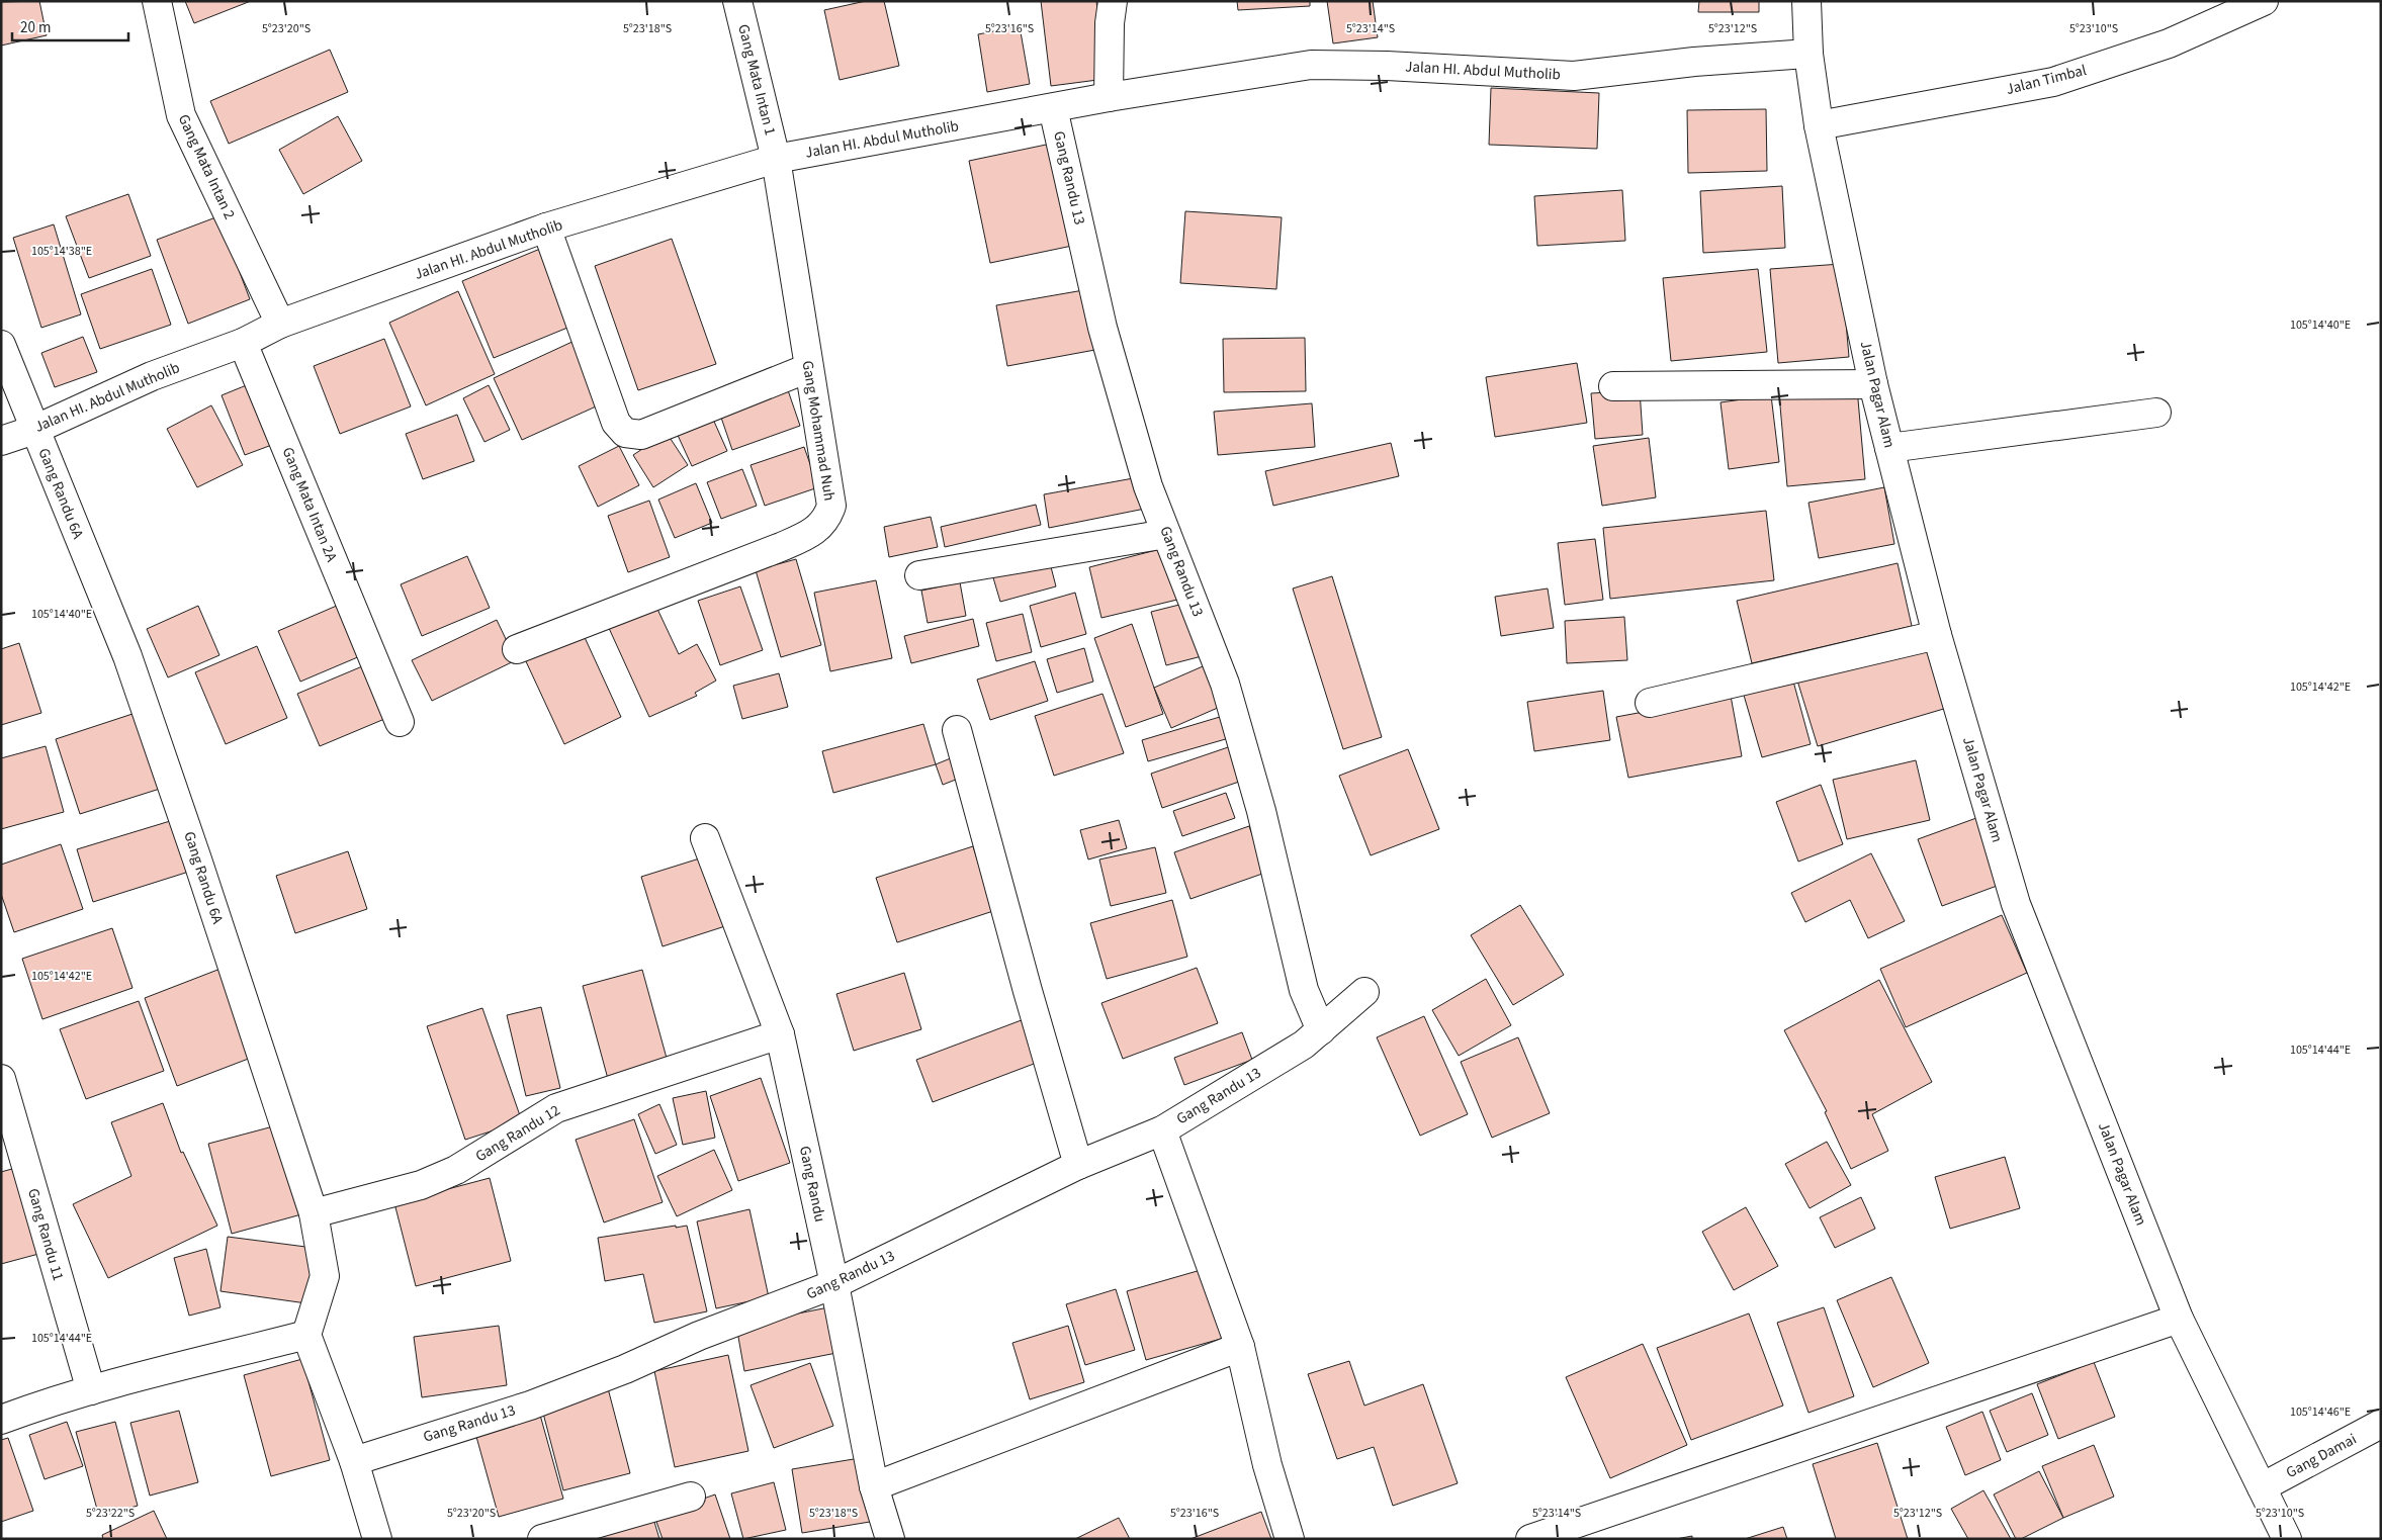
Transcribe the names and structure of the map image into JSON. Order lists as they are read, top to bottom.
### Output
{
  "streets": {
    "street": [
      "Jalan HI. Abdul Mutholib",
      "Gang Mata Intan 1",
      "Jalan Timbal",
      "Gang Mata Intan 2",
      "Gang Randu 13",
      "Jalan Pagar Alam",
      "Gang Mohammad Nuh",
      "Gang Randu 6A",
      "Gang Mata Intan 2A",
      "Gang Randu 12",
      "Gang Randu",
      "Gang Randu 11",
      "Gang Damai"
    ]
  },
  "crossings": [
    ["Jalan HI. Abdul Mutholib", "Gang Mata Intan 1"],
    ["Jalan HI. Abdul Mutholib", "Gang Mata Intan 2"],
    ["Jalan HI. Abdul Mutholib", "Gang Randu 13"],
    ["Jalan HI. Abdul Mutholib", "Jalan Pagar Alam"],
    ["Jalan HI. Abdul Mutholib", "Gang Mohammad Nuh"],
    ["Jalan HI. Abdul Mutholib", "Gang Randu 6A"],
    ["Jalan HI. Abdul Mutholib", "Gang Mata Intan 2A"],
    ["Gang Mata Intan 1", "Gang Mohammad Nuh"],
    ["Jalan Timbal", "Jalan Pagar Alam"],
    ["Gang Randu 13", "Gang Randu"],
    ["Jalan Pagar Alam", "Gang Damai"],
    ["Gang Randu 6A", "Gang Randu 12"],
    ["Gang Randu 12", "Gang Randu"]
  ],
  "scale_bar": "20 m",
  "coordinates": [
    "5°23'20\"S",
    "5°23'18\"S",
    "5°23'16\"S",
    "5°23'14\"S",
    "5°23'12\"S",
    "5°23'10\"S",
    "105°14'38\"E",
    "105°14'40\"E",
    "105°14'42\"E",
    "105°14'44\"E",
    "105°14'46\"E",
    "5°23'22\"S"
  ]
}
